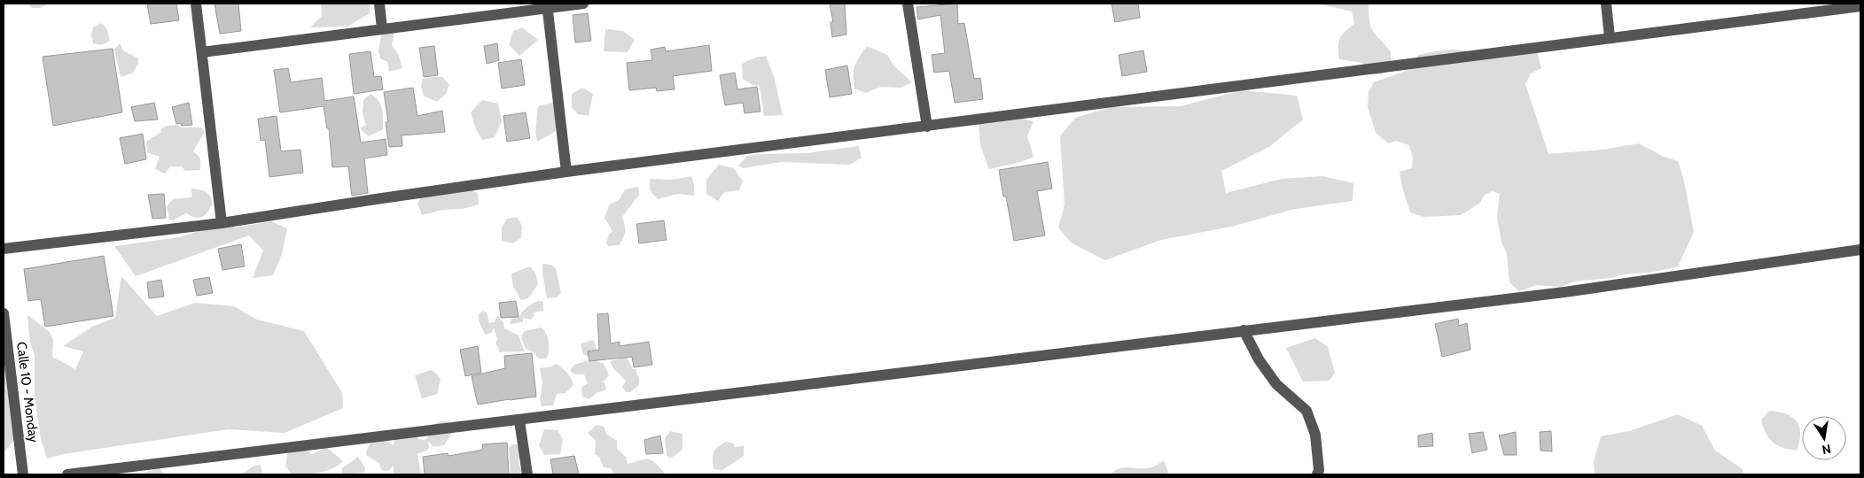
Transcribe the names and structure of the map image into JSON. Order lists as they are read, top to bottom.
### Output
{
  "streets": {
    "street": ["Calle 10 - Monday"]
  },
  "north": "bottom"
}
